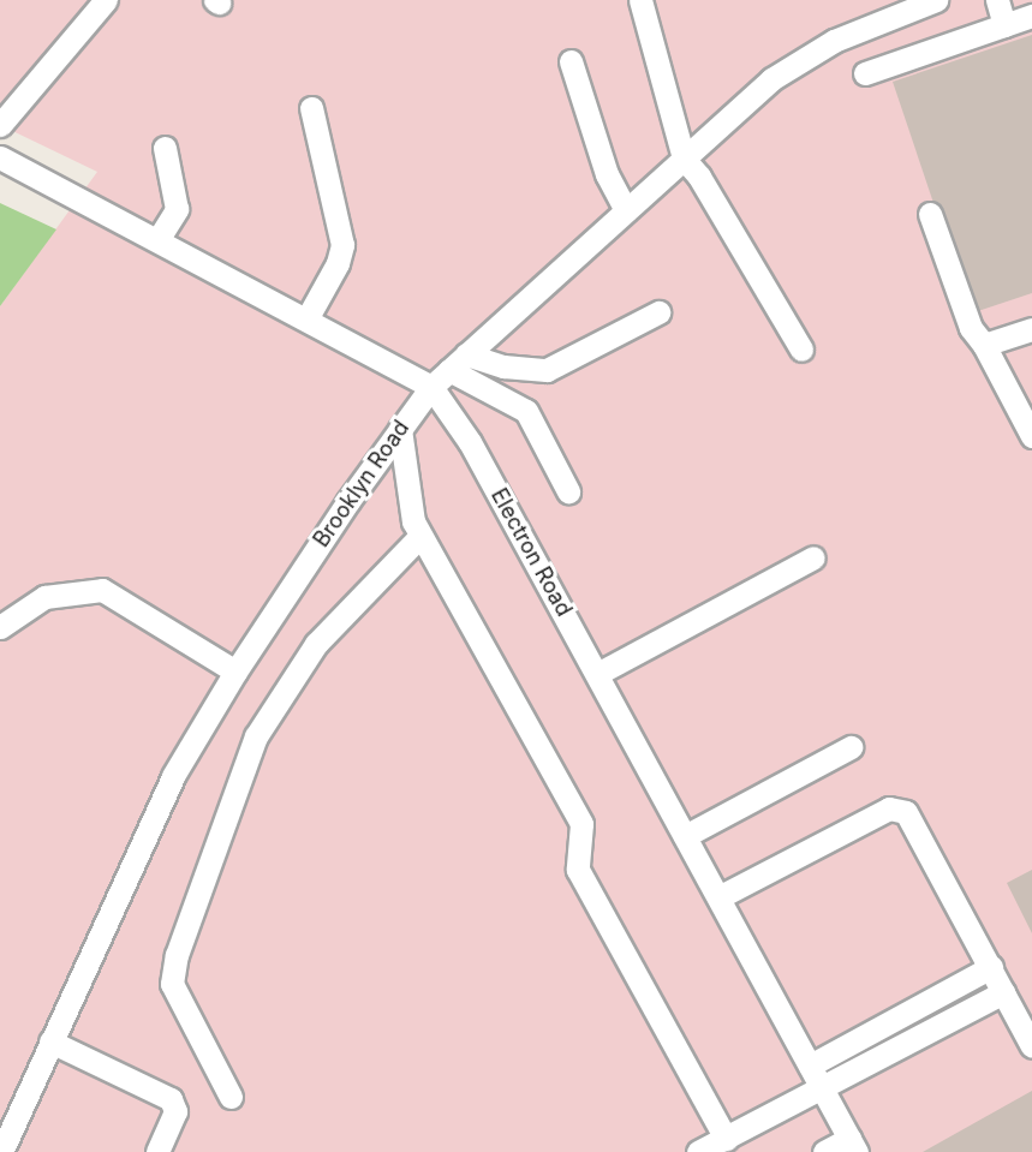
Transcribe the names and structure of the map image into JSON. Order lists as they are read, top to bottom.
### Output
{
  "streets": {
    "street": ["Brooklyn Road", "Electron Road"]
  },
  "crossings": [
    ["Brooklyn Road", "Electron Road"]
  ]
}
